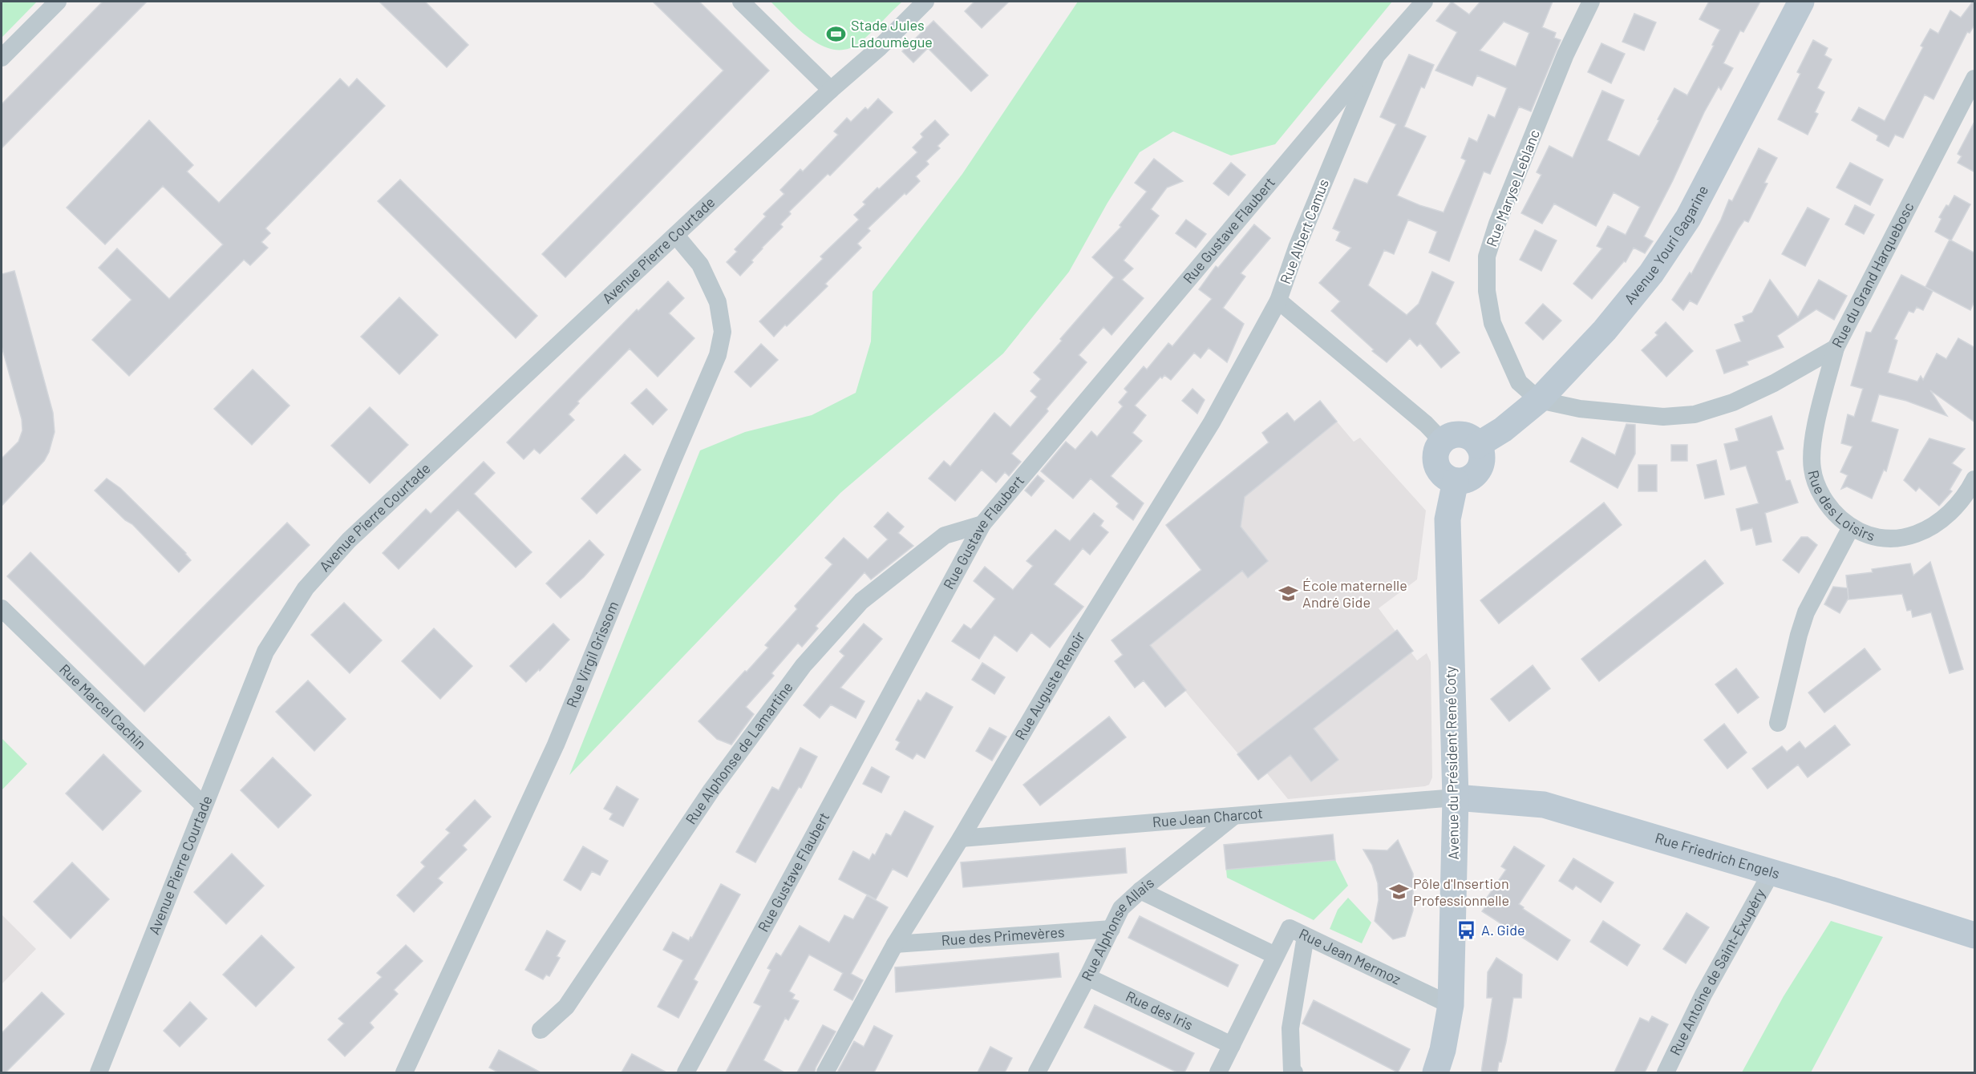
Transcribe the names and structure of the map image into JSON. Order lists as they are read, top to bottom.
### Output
{
  "streets": {
    "street": [
      "Rue Maryse Leblanc",
      "Rue Gustave Flaubert",
      "Rue Albert Camus",
      "Avenue Youri Gagarine",
      "Avenue Pierre Courtade",
      "Rue du Grand Harquebosc",
      "Rue des Loisirs",
      "Rue Virgil Grissom",
      "Rue Auguste Renoir",
      "Rue Marcel Cachin",
      "Rue Alphonse de Lamartine",
      "Avenue du Président René Coty",
      "Rue Jean Charcot",
      "Rue Friedrich Engels",
      "Rue Alphonse Allais",
      "Rue des Primevères",
      "Rue Jean Mermoz",
      "Rue Antoine de Saint-Exupéry",
      "Rue des Iris"
    ]
  },
  "crossings": [
    ["Rue Maryse Leblanc", "Avenue Youri Gagarine"],
    ["Rue Maryse Leblanc", "Rue du Grand Harquebosc"],
    ["Rue Gustave Flaubert", "Rue Albert Camus"],
    ["Rue Gustave Flaubert", "Rue Alphonse de Lamartine"],
    ["Rue Albert Camus", "Avenue Youri Gagarine"],
    ["Rue Albert Camus", "Rue Auguste Renoir"],
    ["Rue Albert Camus", "Avenue du Président René Coty"],
    ["Avenue Youri Gagarine", "Rue du Grand Harquebosc"],
    ["Avenue Youri Gagarine", "Avenue du Président René Coty"],
    ["Avenue Pierre Courtade", "Rue Virgil Grissom"],
    ["Avenue Pierre Courtade", "Rue Marcel Cachin"],
    ["Rue du Grand Harquebosc", "Rue des Loisirs"],
    ["Rue Auguste Renoir", "Rue Jean Charcot"],
    ["Rue Auguste Renoir", "Rue des Primevères"],
    ["Avenue du Président René Coty", "Rue Jean Charcot"],
    ["Avenue du Président René Coty", "Rue Friedrich Engels"],
    ["Avenue du Président René Coty", "Rue Jean Mermoz"],
    ["Rue Jean Charcot", "Rue Friedrich Engels"],
    ["Rue Jean Charcot", "Rue Alphonse Allais"],
    ["Rue Friedrich Engels", "Rue Antoine de Saint-Exupéry"],
    ["Rue Alphonse Allais", "Rue des Primevères"],
    ["Rue Alphonse Allais", "Rue des Iris"],
    ["Rue Jean Mermoz", "Rue des Iris"]
  ],
  "places": {
    "sports": ["Stade Jules Ladoumègue"],
    "school or university": ["École maternelle André Gide", "Pôle d'Insertion Professionnelle"],
    "bus stop": ["A. Gide"]
  }
}
